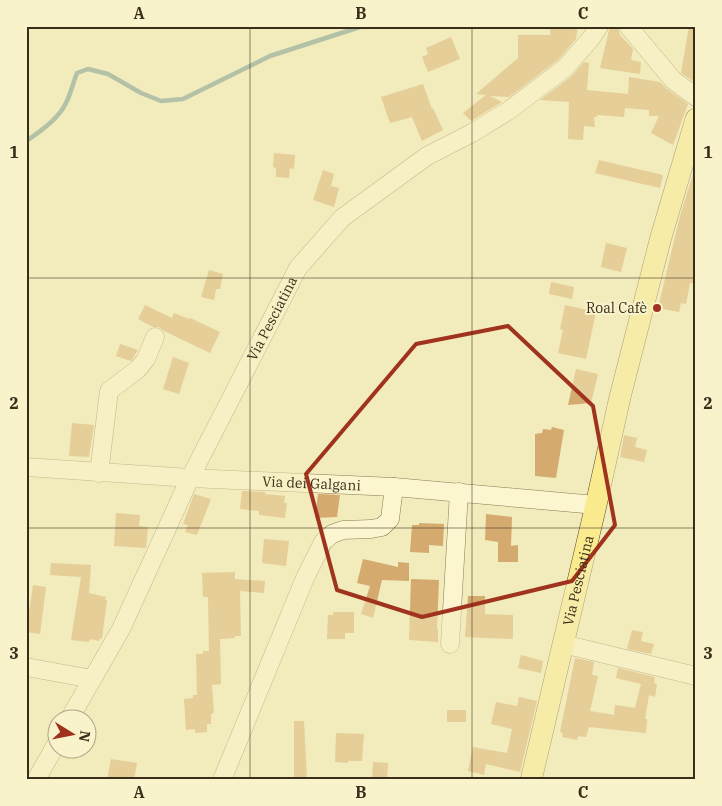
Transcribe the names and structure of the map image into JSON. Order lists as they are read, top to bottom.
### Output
{
  "streets": {
    "main road": ["Via Pesciatina"],
    "street": ["Via dei Galgani"]
  },
  "crossings": [
    ["Via Pesciatina", "Via dei Galgani"]
  ],
  "places": ["Roal Cafè"],
  "north": "right",
  "grid": {
    "columns": ["A", "B", "C"],
    "rows": ["1", "2", "3"]
  }
}
